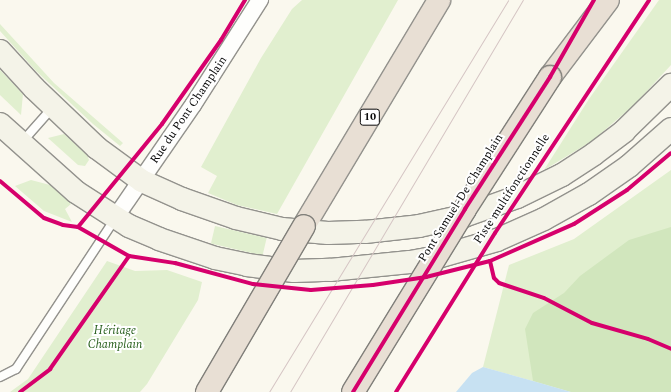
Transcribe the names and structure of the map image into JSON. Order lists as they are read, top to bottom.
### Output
{
  "streets": {
    "highway": ["10", "Pont Samuel-De Champlain"],
    "street": ["Rue du Pont Champlain"],
    "cycle path": ["Piste multifonctionnelle"]
  },
  "parks": ["Héritage Champlain"]
}
